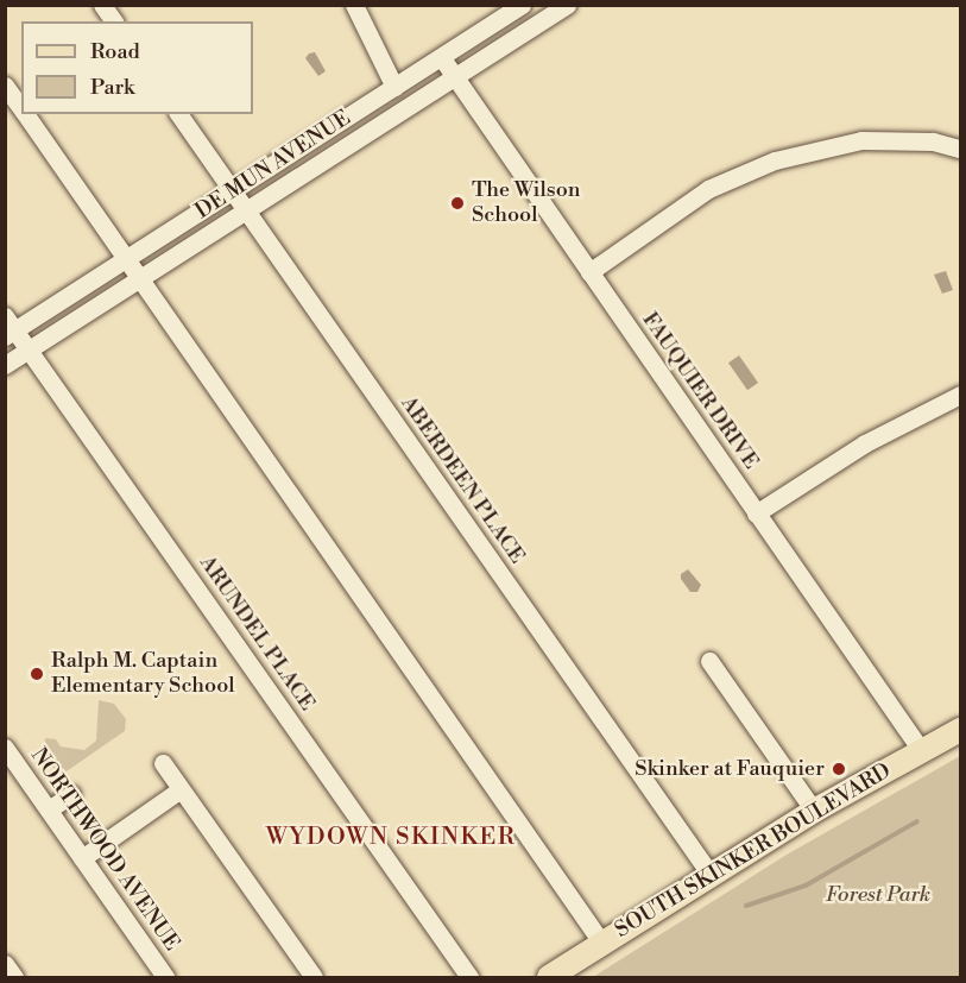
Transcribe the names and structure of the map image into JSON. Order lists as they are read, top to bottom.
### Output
{
  "streets": {
    "main road": ["SOUTH SKINKER BOULEVARD"],
    "street": [
      "DE MUN AVENUE",
      "FAUQUIER DRIVE",
      "ABERDEEN PLACE",
      "ARUNDEL PLACE",
      "NORTHWOOD AVENUE"
    ]
  },
  "crossings": [
    ["DE MUN AVENUE", "FAUQUIER DRIVE"],
    ["DE MUN AVENUE", "ABERDEEN PLACE"],
    ["DE MUN AVENUE", "ARUNDEL PLACE"],
    ["FAUQUIER DRIVE", "SOUTH SKINKER BOULEVARD"],
    ["ABERDEEN PLACE", "SOUTH SKINKER BOULEVARD"]
  ],
  "districts": ["WYDOWN SKINKER"],
  "parks": ["Forest Park"],
  "places": ["The Wilson School", "Ralph M. Captain Elementary School", "Skinker at Fauquier"],
  "legend": ["Road", "Park"]
}
